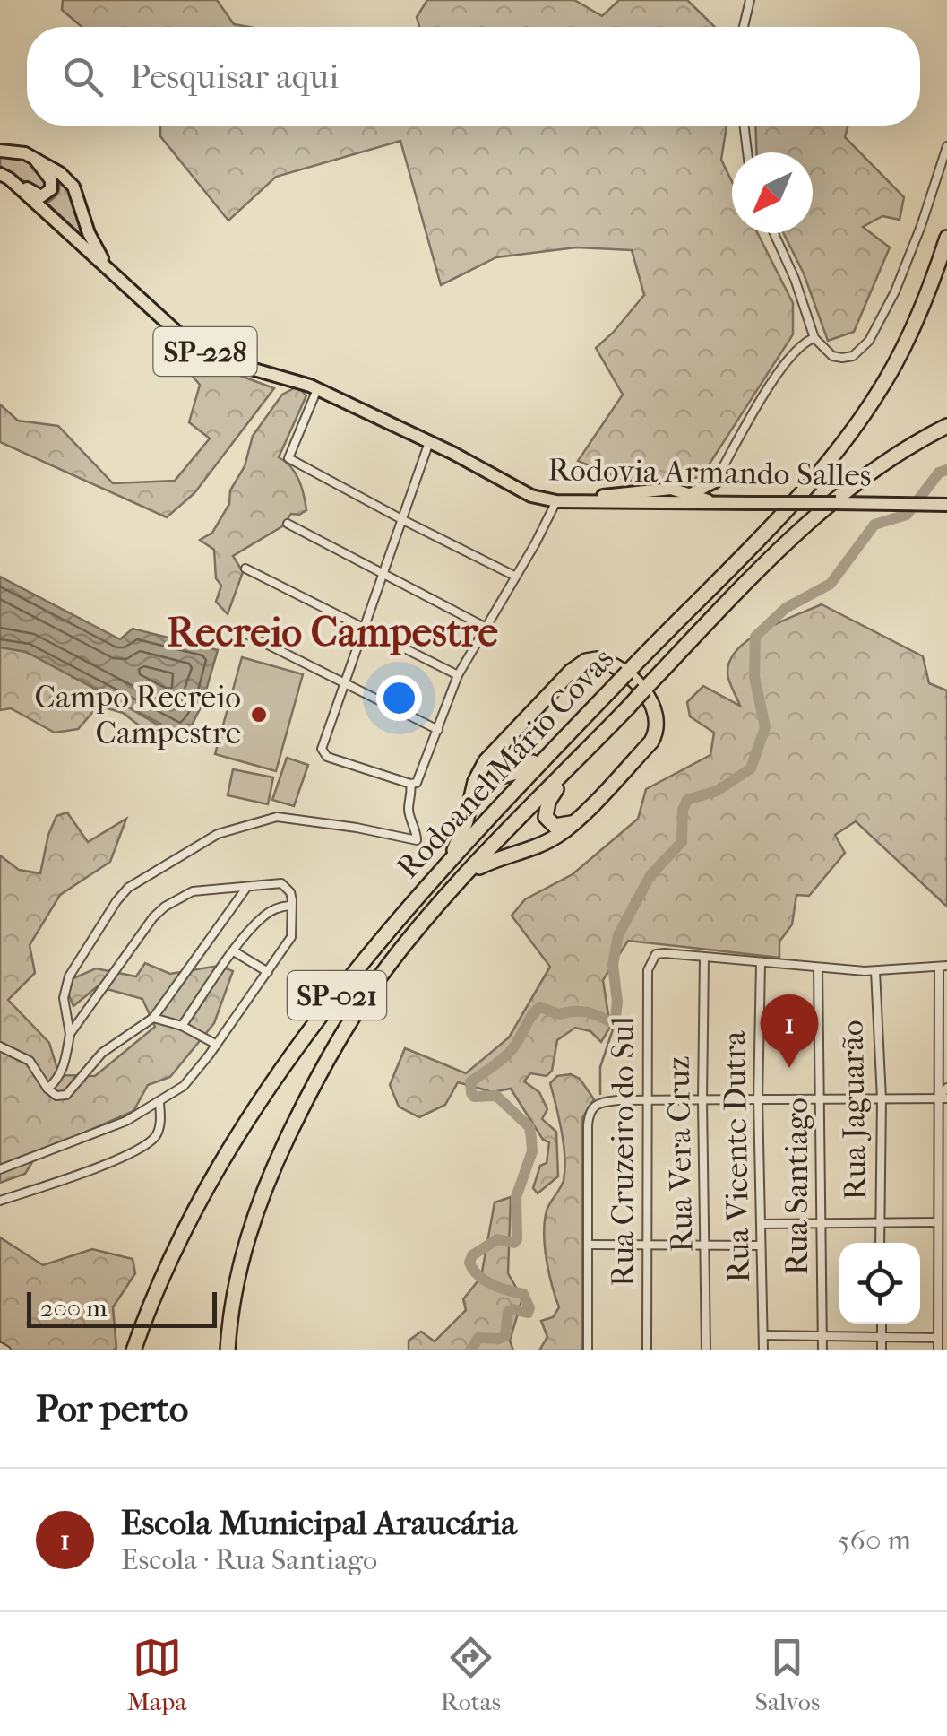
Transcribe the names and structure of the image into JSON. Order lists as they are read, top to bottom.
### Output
{
  "streets": {
    "highway": ["Rodoanel Mário Covas", "SP-021"],
    "main road": ["SP-228", "Rodovia Armando Salles"],
    "street": [
      "Rua Jaguarão",
      "Rua Cruzeiro do Sul",
      "Rua Vera Cruz",
      "Rua Vicente Dutra",
      "Rua Santiago"
    ]
  },
  "crossings": [
    ["Rua Cruzeiro do Sul", "Rua Vera Cruz"]
  ],
  "districts": ["Recreio Campestre"],
  "places": ["Campo Recreio Campestre"],
  "scale_bar": "200 m",
  "north": "bottom left",
  "page": {
    "search": "Pesquisar aqui",
    "pins": "1",
    "scale": "200 m",
    "heading": "Por perto",
    "list": [
      {
        "mark": "1",
        "name": "Escola Municipal Araucária",
        "note": "Escola · Rua Santiago",
        "value": "560 m"
      }
    ],
    "nav": ["Mapa", "Rotas", "Salvos"]
  }
}
